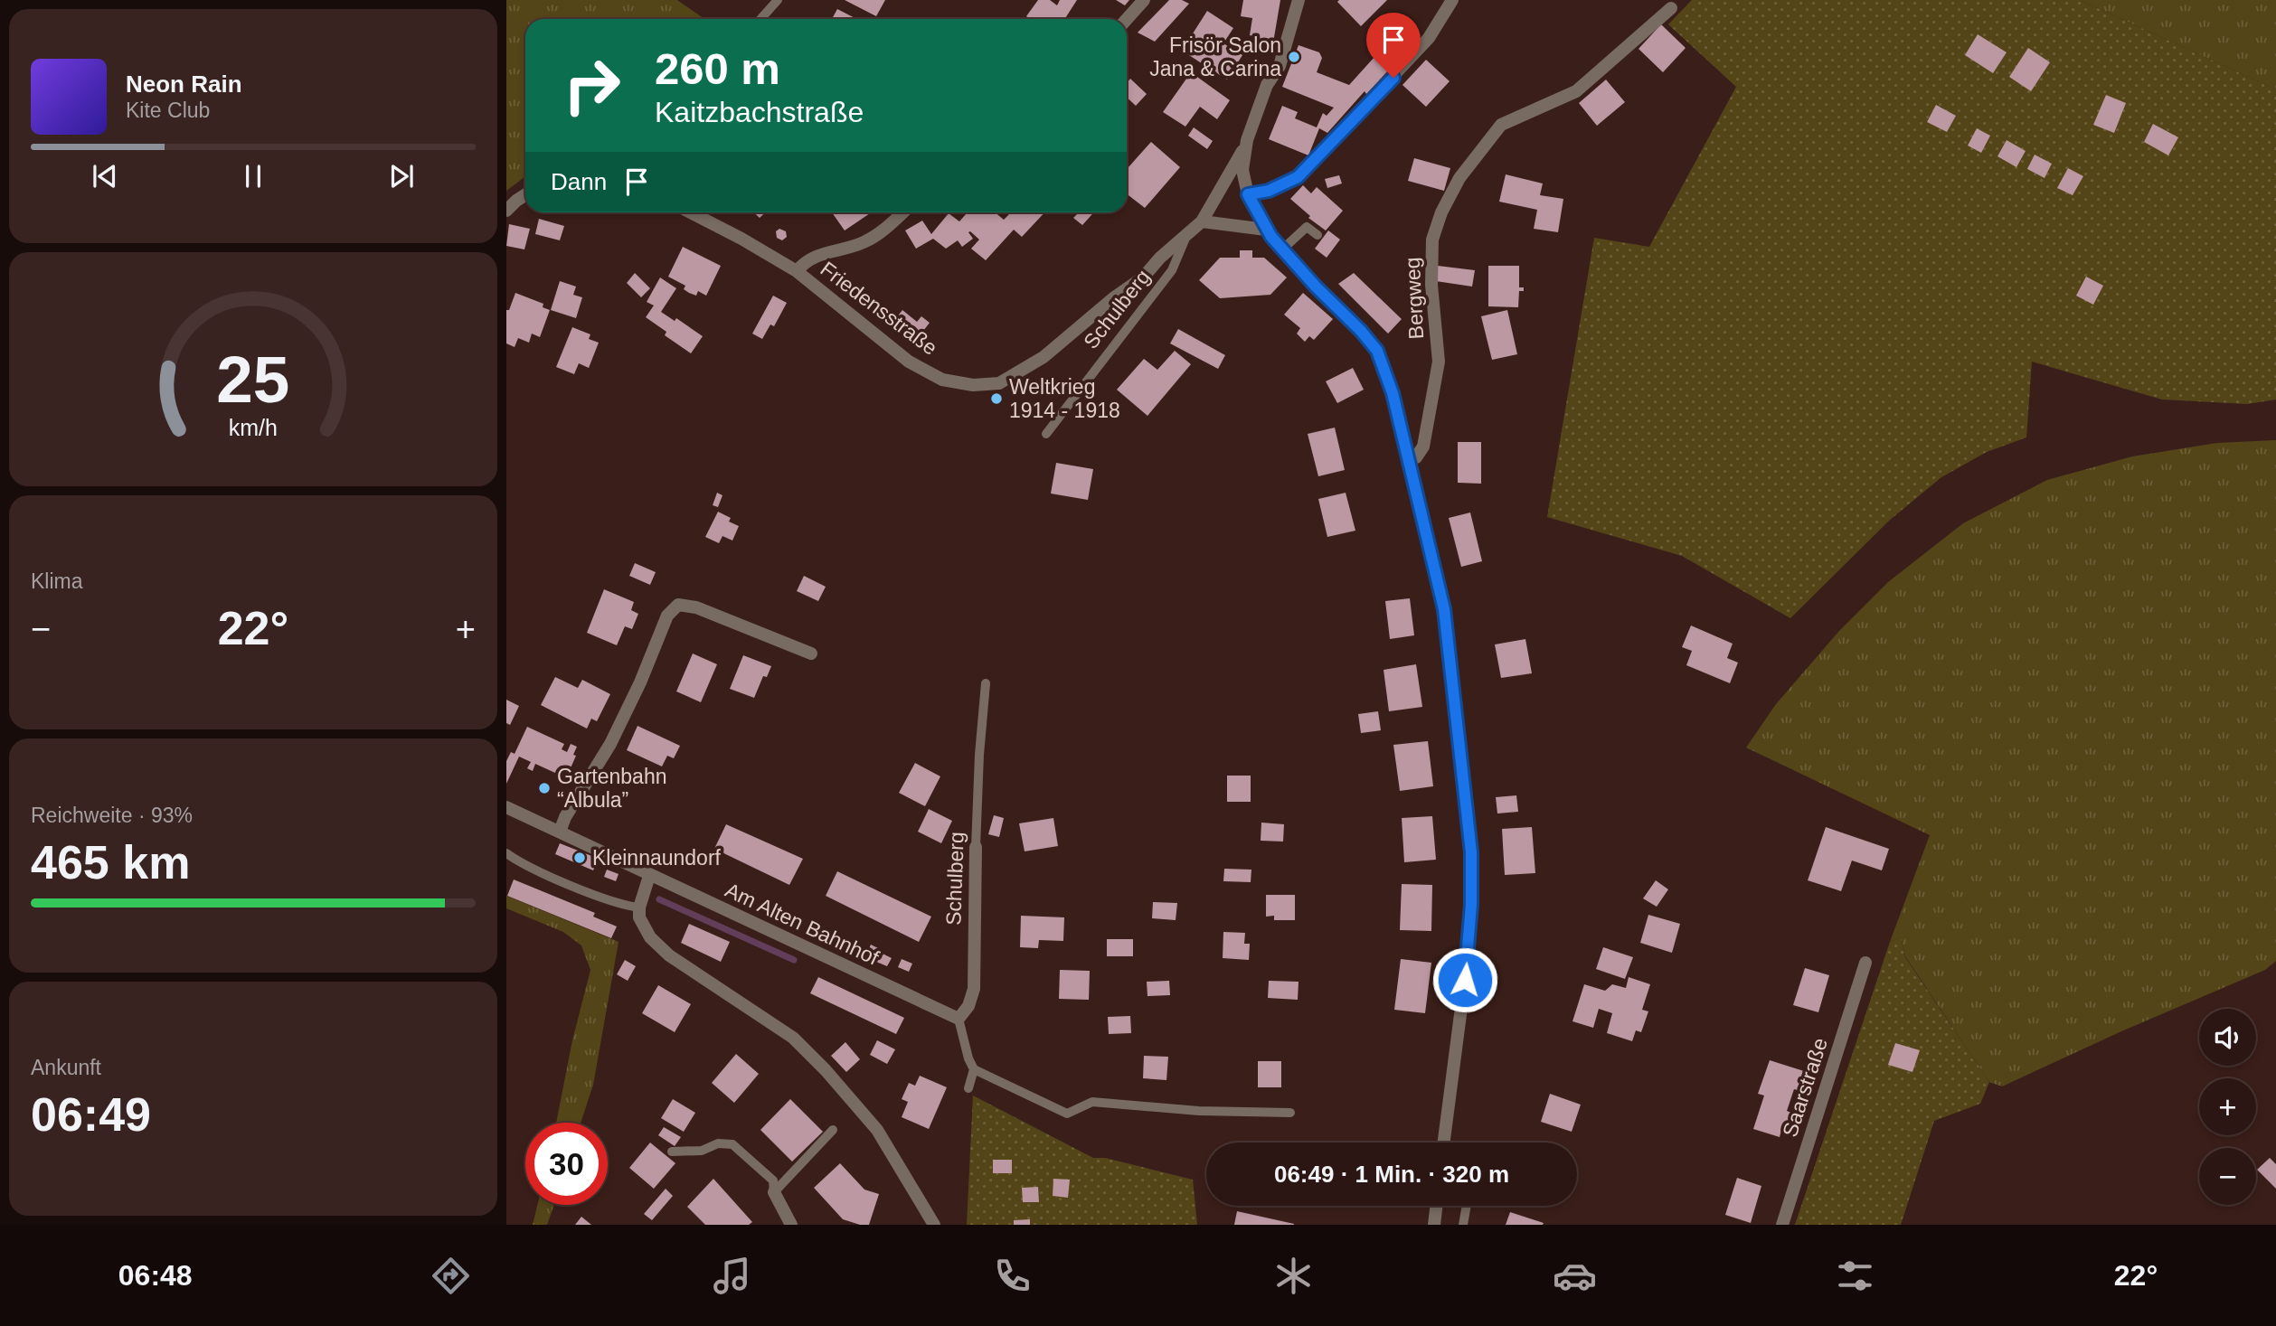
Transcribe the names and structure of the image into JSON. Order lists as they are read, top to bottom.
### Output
{
  "streets": {
    "street": [
      "Bergweg",
      "Friedensstraße",
      "Schulberg",
      "Am Alten Bahnhof",
      "Saarstraße"
    ]
  },
  "crossings": [
    ["Friedensstraße", "Schulberg"],
    ["Schulberg", "Am Alten Bahnhof"]
  ],
  "places": [
    "Frisör Salon Jana & Carina",
    "Weltkrieg 1914 - 1918",
    "Gartenbahn “Albula”",
    "Kleinnaundorf"
  ],
  "page": {
    "turn": ["260 m", "Kaitzbachstraße"],
    "song": ["Neon Rain", "Kite Club"],
    "then": "Dann",
    "tile": [
      "Klima",
      ["Reichweite · 93%", "465 km"],
      ["Ankunft", "06:49"]
    ],
    "heat": ["−", "22°", "+"],
    "map_buttons": ["+", "−"],
    "limit": "30",
    "trip": "06:49 · 1 Min. · 320 m",
    "tabs": ["06:48", "22°"],
    "gauge": ["25", "km/h"]
  }
}
